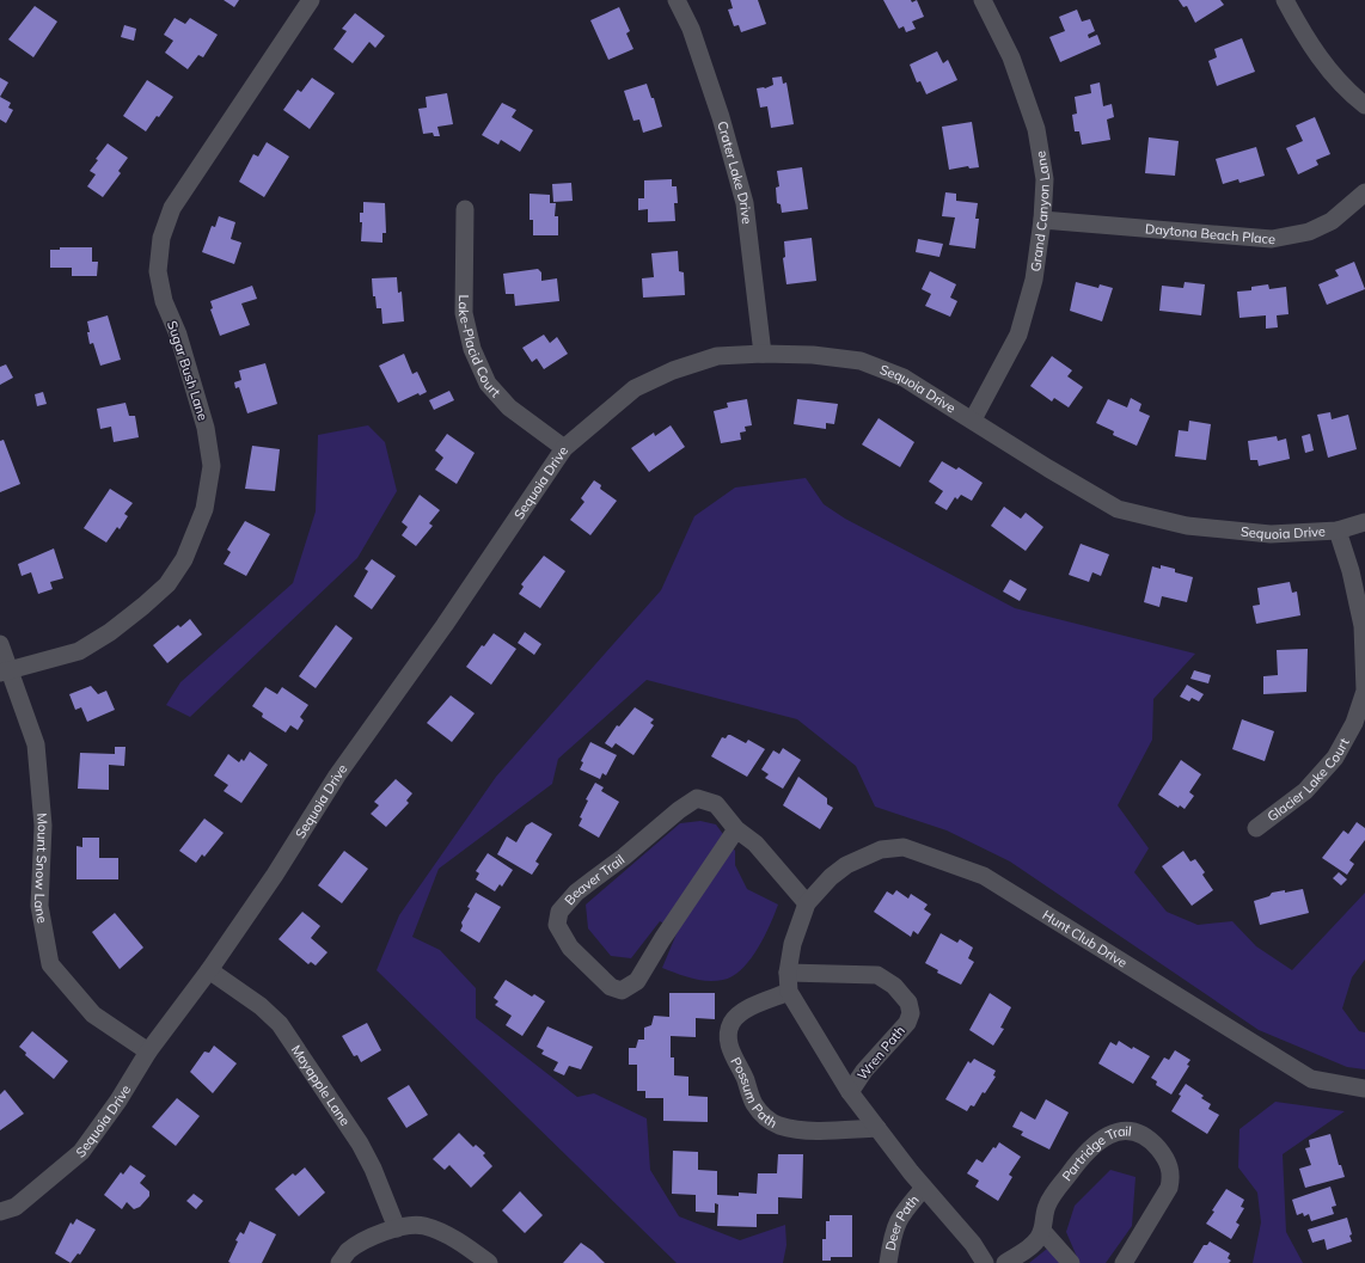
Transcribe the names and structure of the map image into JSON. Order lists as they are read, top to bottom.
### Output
{
  "streets": {
    "street": [
      "Crater Lake Drive",
      "Grand Canyon Lane",
      "Daytona Beach Place",
      "Lake-Placid Court",
      "Sugar Bush Lane",
      "Sequoia Drive",
      "Glacier Lake Court",
      "Mount Snow Lane",
      "Beaver Trail",
      "Hunt Club Drive",
      "Wren Path",
      "Mayapple Lane",
      "Possum Path",
      "Partridge Trail",
      "Deer Path"
    ]
  },
  "crossings": [
    ["Crater Lake Drive", "Sequoia Drive"],
    ["Grand Canyon Lane", "Daytona Beach Place"],
    ["Grand Canyon Lane", "Sequoia Drive"],
    ["Lake-Placid Court", "Sequoia Drive"],
    ["Sugar Bush Lane", "Mount Snow Lane"],
    ["Sequoia Drive", "Glacier Lake Court"],
    ["Sequoia Drive", "Mount Snow Lane"],
    ["Sequoia Drive", "Mayapple Lane"],
    ["Hunt Club Drive", "Wren Path"],
    ["Hunt Club Drive", "Possum Path"],
    ["Hunt Club Drive", "Deer Path"]
  ]
}
